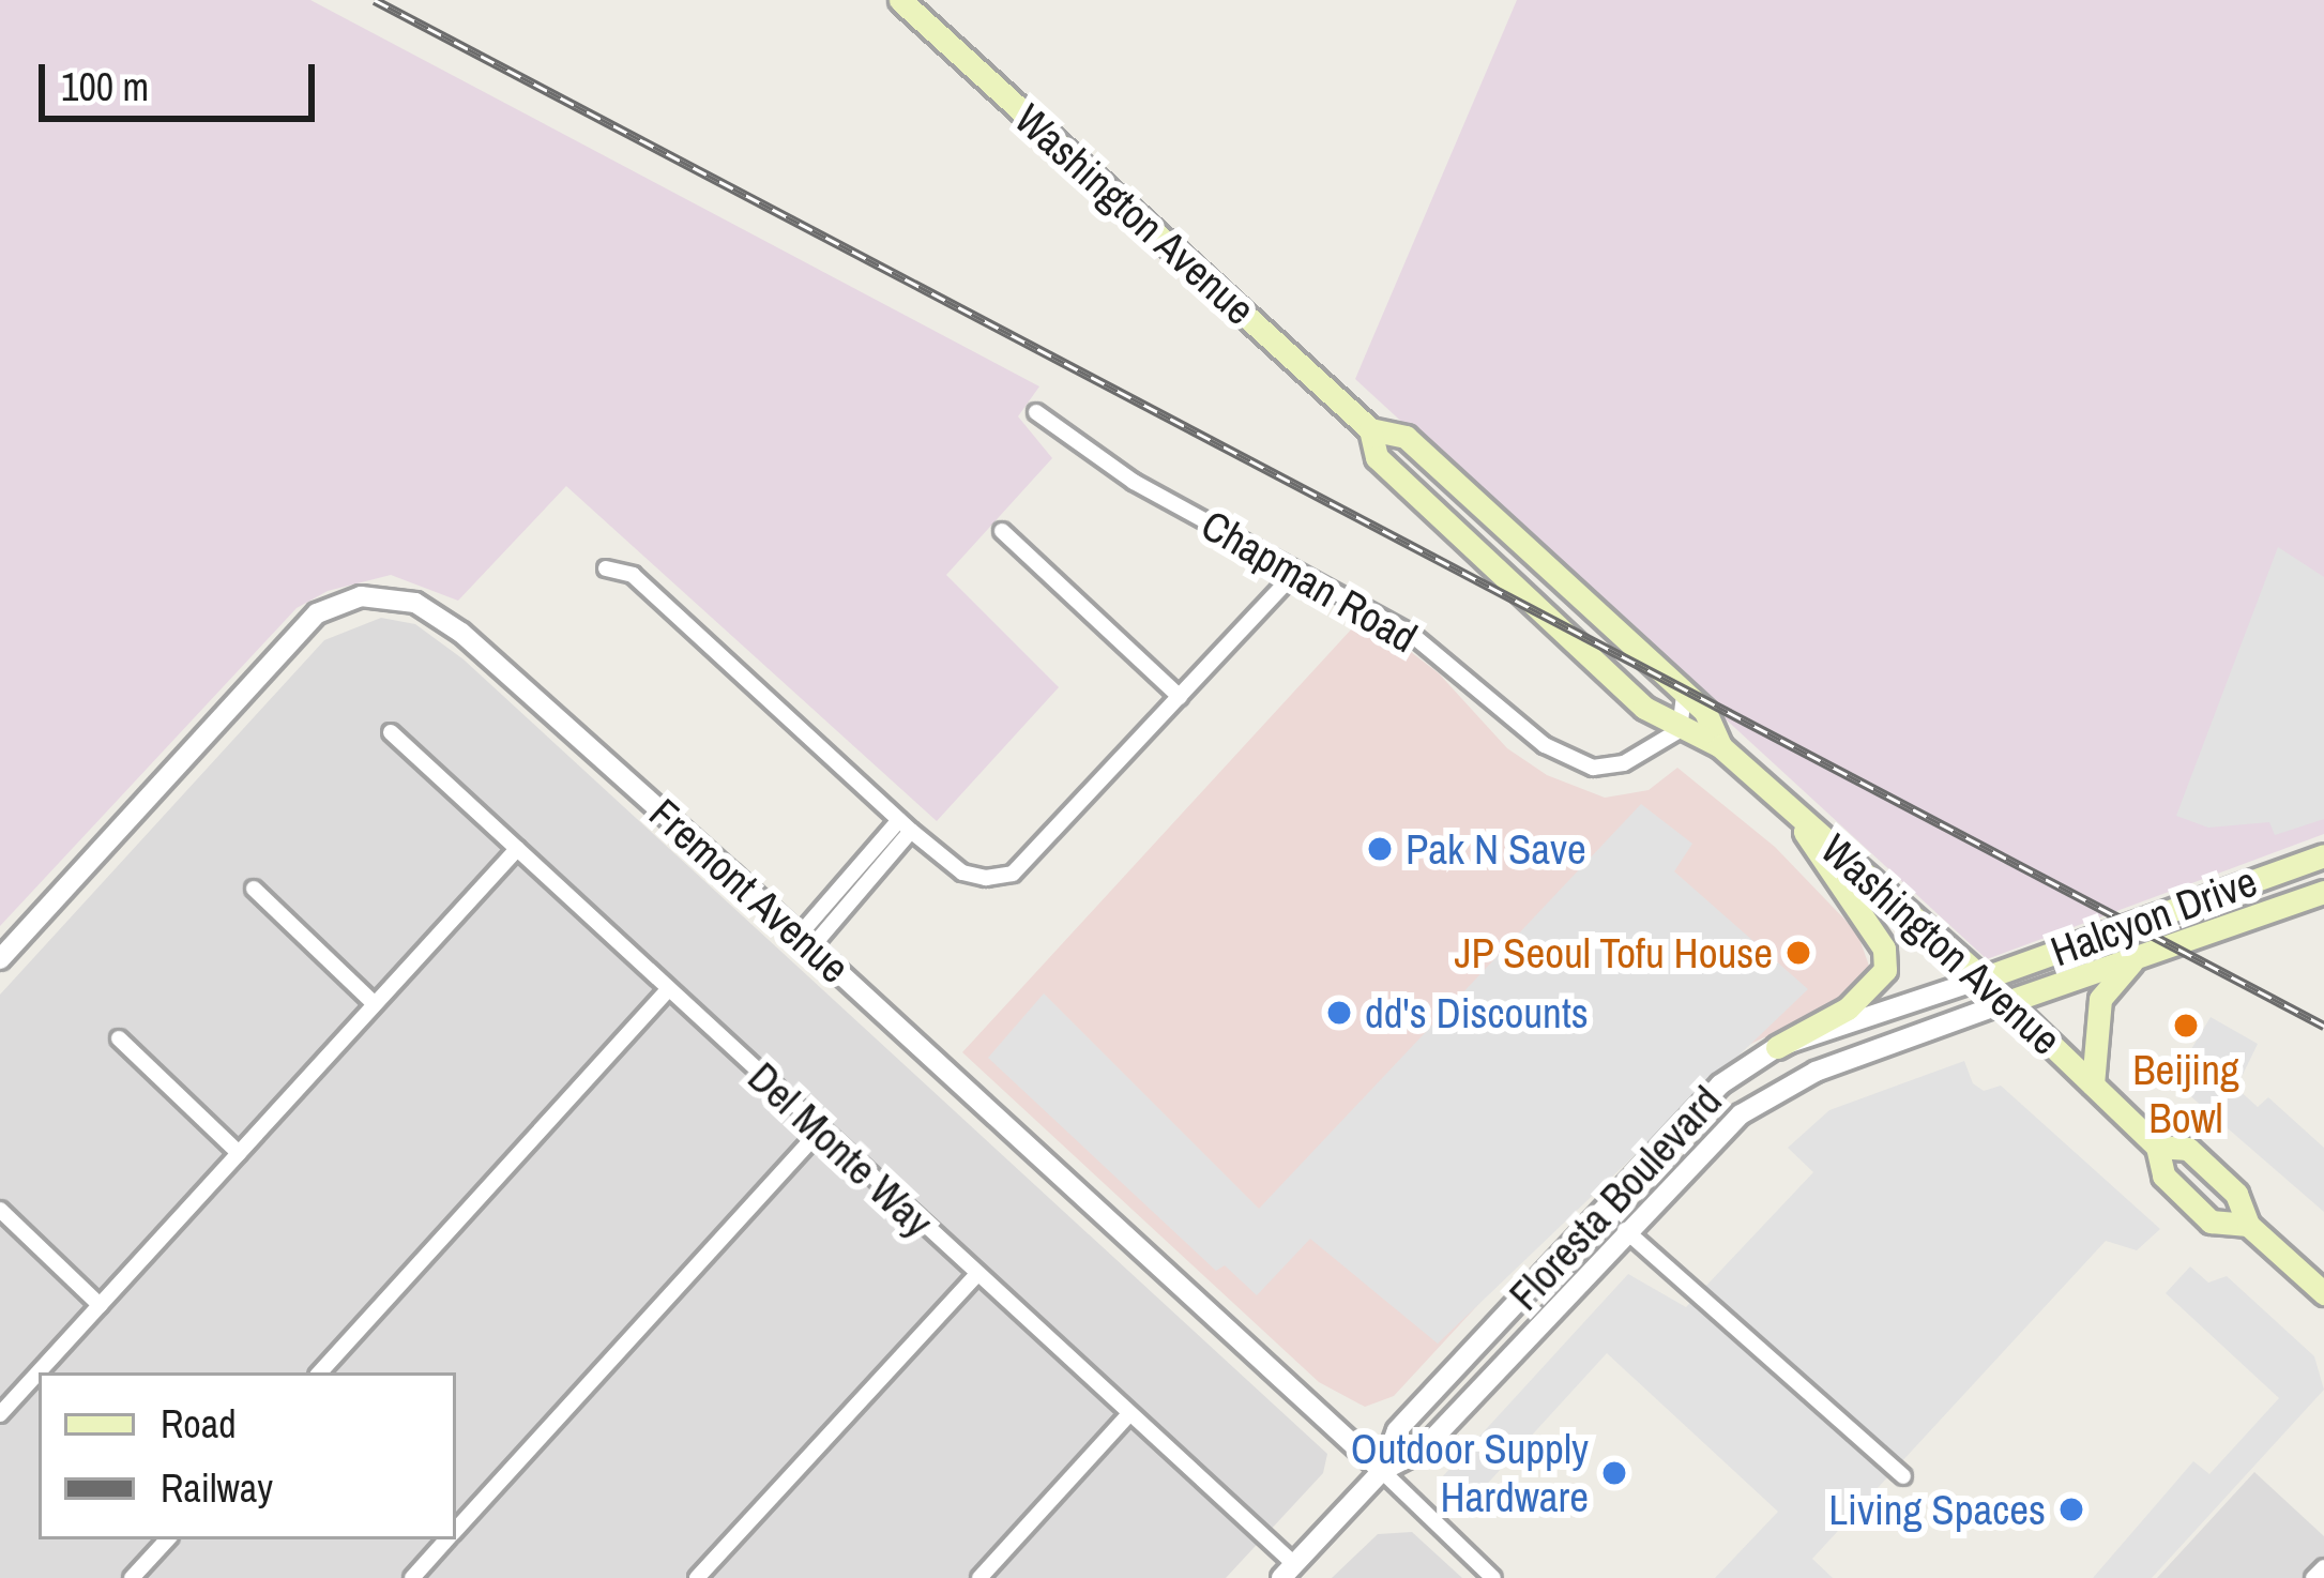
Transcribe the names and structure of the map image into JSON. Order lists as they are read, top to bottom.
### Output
{
  "streets": {
    "main road": ["Washington Avenue", "Halcyon Drive"],
    "street": [
      "Chapman Road",
      "Fremont Avenue",
      "Del Monte Way",
      "Floresta Boulevard"
    ]
  },
  "crossings": [
    ["Washington Avenue", "Chapman Road"],
    ["Washington Avenue", "Halcyon Drive"],
    ["Washington Avenue", "Floresta Boulevard"],
    ["Fremont Avenue", "Floresta Boulevard"],
    ["Halcyon Drive", "Floresta Boulevard"],
    ["Del Monte Way", "Floresta Boulevard"]
  ],
  "places": [
    "Pak N Save",
    "JP Seoul Tofu House",
    "dd's Discounts",
    "Beijing Bowl",
    "Outdoor Supply Hardware",
    "Living Spaces"
  ],
  "legend": ["Road", "Railway"],
  "scale_bar": "100 m"
}
